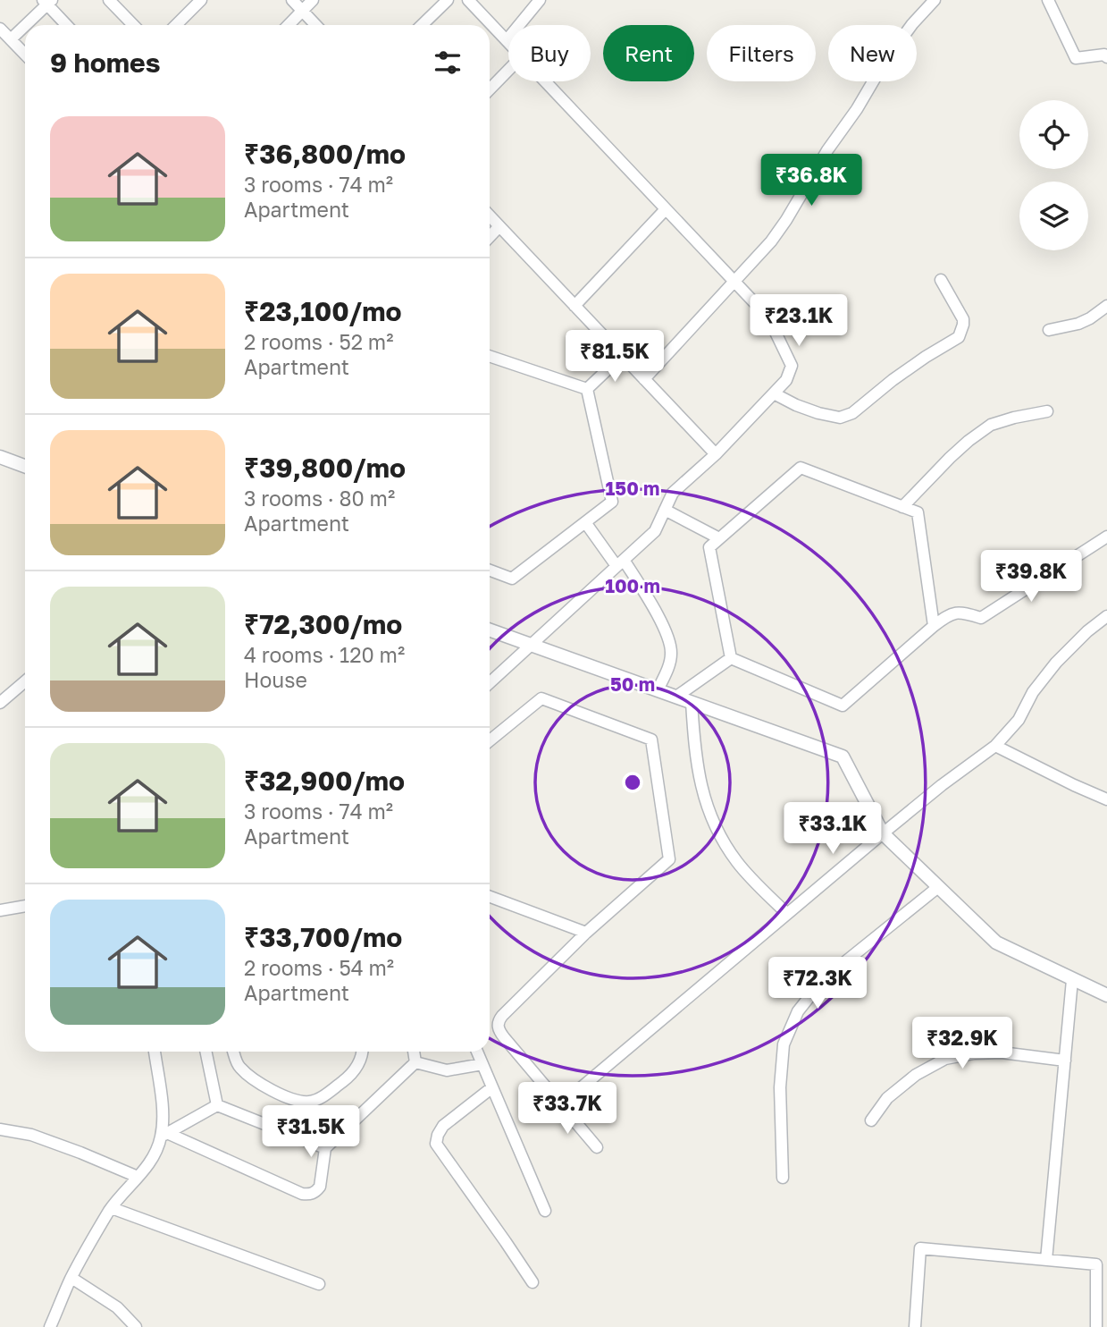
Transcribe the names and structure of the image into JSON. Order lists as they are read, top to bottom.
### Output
{
  "page": {
    "chip": [
      "Buy",
      "Rent",
      "Filters",
      "New"
    ],
    "heading": "9 homes",
    "list": [
      {
        "name": "₹36,800/mo",
        "note": "3 rooms · 74 m² · Apartment"
      },
      {
        "name": "₹23,100/mo",
        "note": "2 rooms · 52 m² · Apartment"
      },
      {
        "name": "₹39,800/mo",
        "note": "3 rooms · 80 m² · Apartment"
      },
      {
        "name": "₹72,300/mo",
        "note": "4 rooms · 120 m² · House"
      },
      {
        "name": "₹32,900/mo",
        "note": "3 rooms · 74 m² · Apartment"
      },
      {
        "name": "₹33,700/mo",
        "note": "2 rooms · 54 m² · Apartment"
      }
    ],
    "price": [
      "₹36.8K",
      "₹23.1K",
      "₹81.5K",
      "₹39.8K",
      "₹33.1K",
      "₹72.3K",
      "₹32.9K",
      "₹33.7K",
      "₹31.5K"
    ]
  },
  "rings": ["150 m", "100 m", "50 m"]
}
